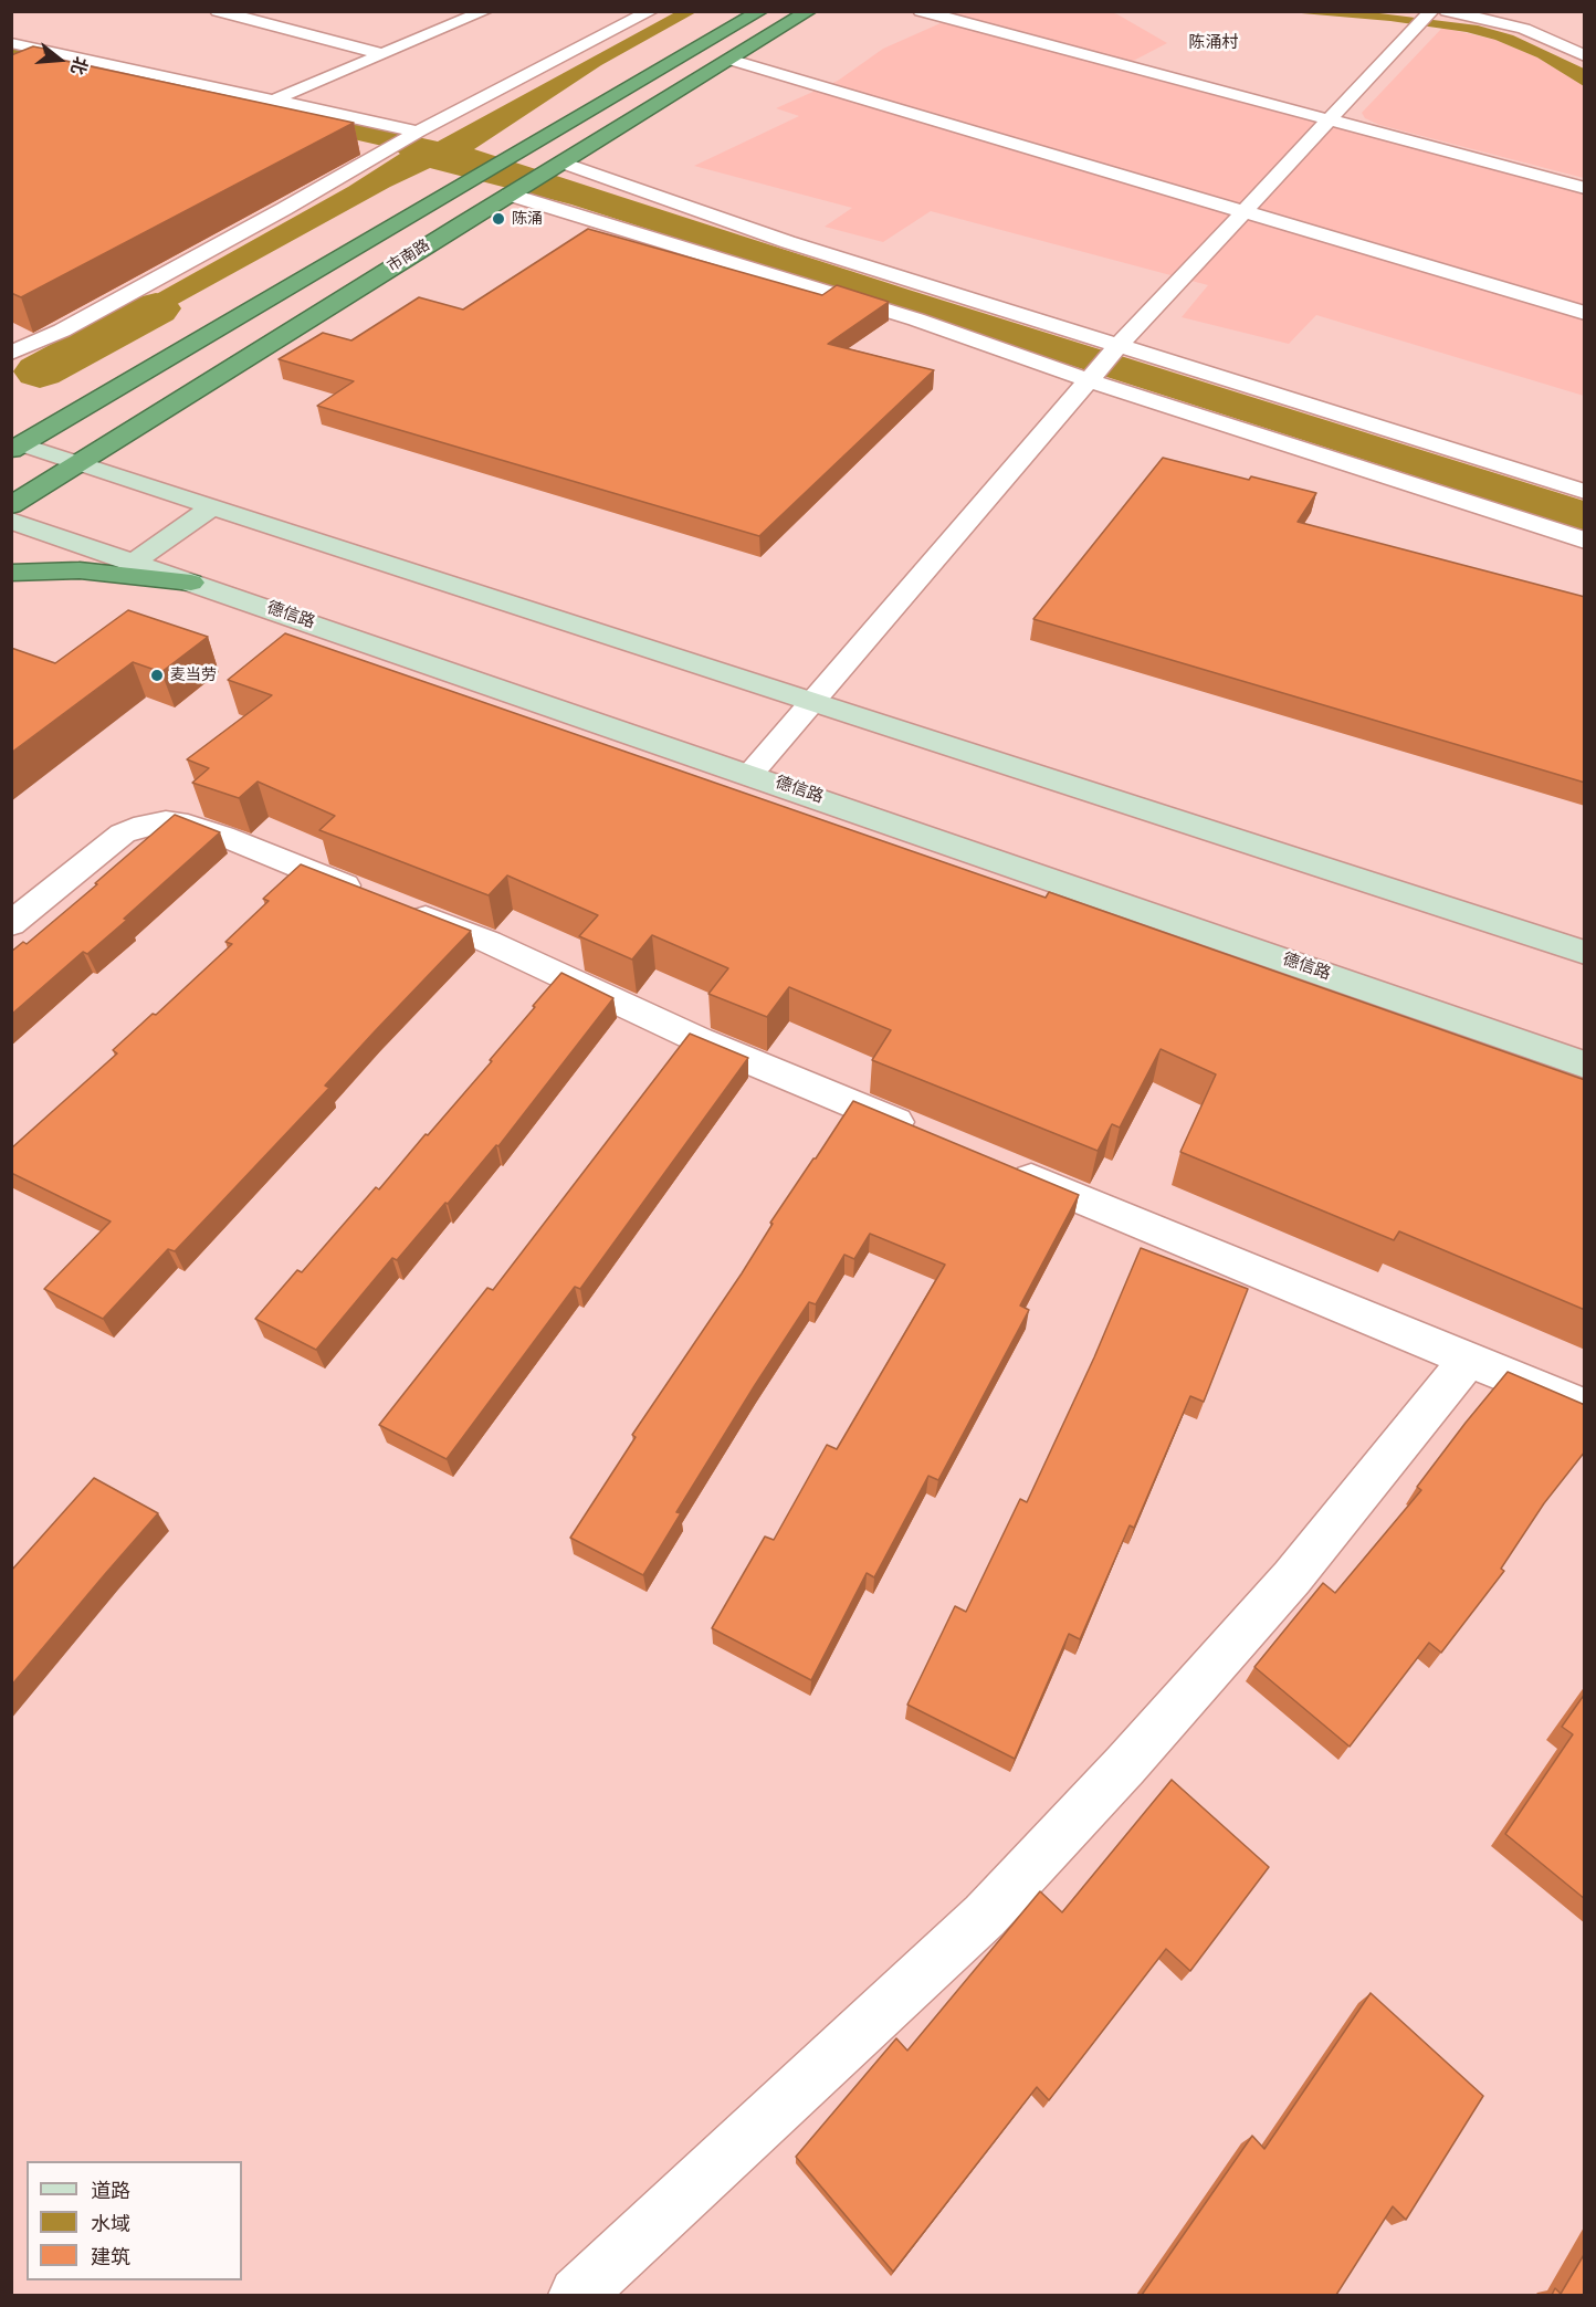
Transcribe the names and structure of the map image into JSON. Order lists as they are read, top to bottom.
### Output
{
  "streets": {
    "highway": ["市南路"],
    "main road": ["德信路"]
  },
  "districts": ["陈涌村"],
  "places": ["陈涌", "麦当劳"],
  "legend": ["道路", "水域", "建筑"],
  "north": "right"
}
